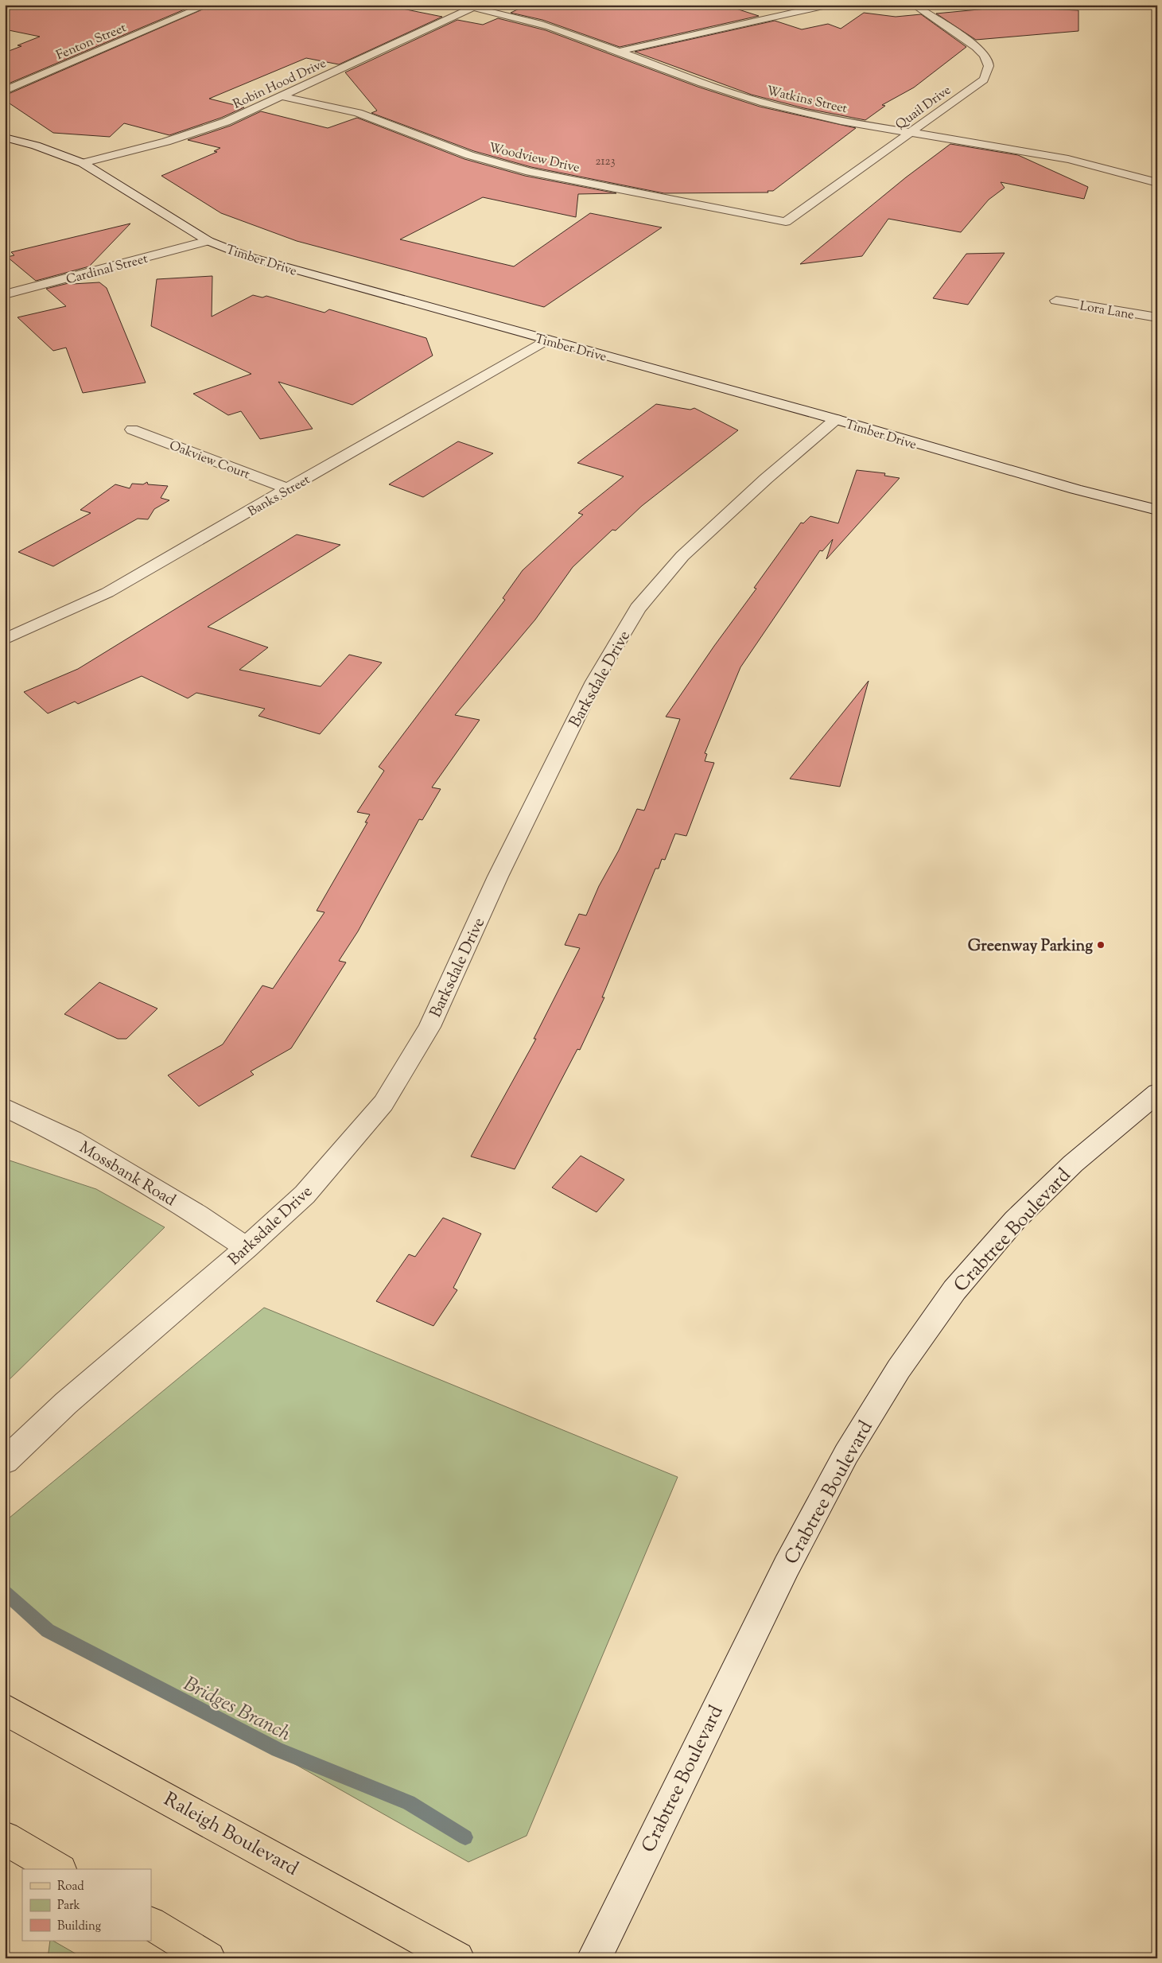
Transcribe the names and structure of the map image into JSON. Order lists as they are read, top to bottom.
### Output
{
  "streets": {
    "main road": ["Raleigh Boulevard"],
    "street": [
      "Fenton Street",
      "Robin Hood Drive",
      "Watkins Street",
      "Quail Drive",
      "Woodview Drive",
      "Timber Drive",
      "Cardinal Street",
      "Lora Lane",
      "Oakview Court",
      "Banks Street",
      "Barksdale Drive",
      "Mossbank Road",
      "Crabtree Boulevard"
    ]
  },
  "crossings": [
    ["Robin Hood Drive", "Watkins Street"],
    ["Robin Hood Drive", "Woodview Drive"],
    ["Robin Hood Drive", "Timber Drive"],
    ["Watkins Street", "Quail Drive"],
    ["Quail Drive", "Woodview Drive"],
    ["Timber Drive", "Cardinal Street"],
    ["Timber Drive", "Banks Street"],
    ["Timber Drive", "Barksdale Drive"],
    ["Oakview Court", "Banks Street"],
    ["Barksdale Drive", "Mossbank Road"]
  ],
  "water": ["Bridges Branch"],
  "places": ["Greenway Parking"],
  "house_numbers": ["2123"],
  "legend": ["Road", "Park", "Building"]
}
